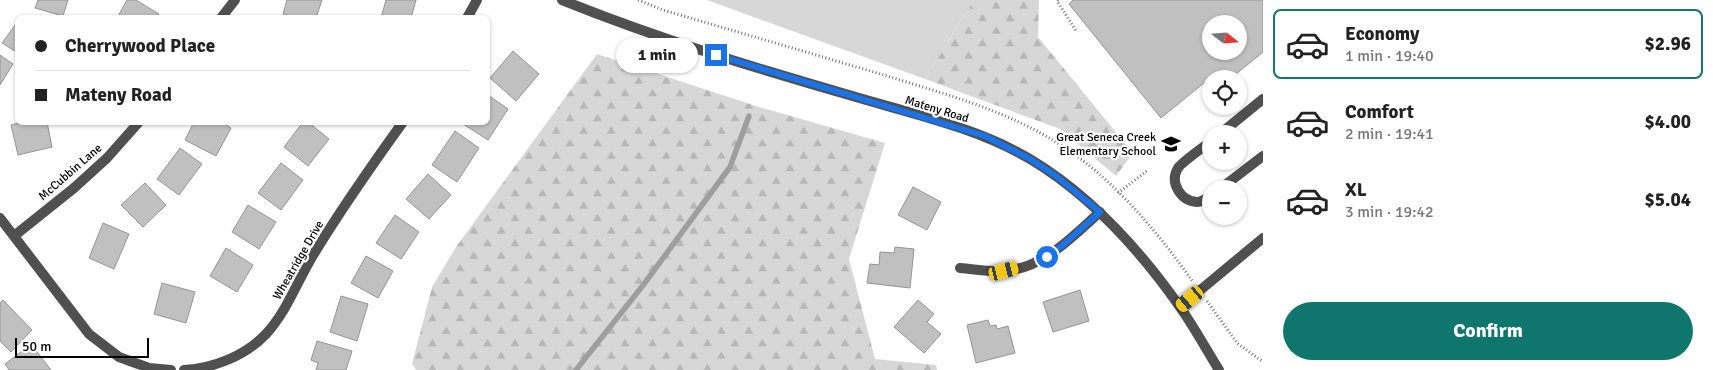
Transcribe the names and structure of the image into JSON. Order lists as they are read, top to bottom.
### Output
{
  "streets": {
    "street": ["Mateny Road", "McCubbin Lane", "Wheatridge Drive"]
  },
  "places": {
    "school or university": ["Great Seneca Creek Elementary School"]
  },
  "scale_bar": "50 m",
  "north": "right",
  "page": {
    "list": [
      {
        "name": "Economy",
        "note": "1 min · 19:40",
        "value": "$2.96"
      },
      {
        "name": "Comfort",
        "note": "2 min · 19:41",
        "value": "$4.00"
      },
      {
        "name": "XL",
        "note": "3 min · 19:42",
        "value": "$5.04"
      }
    ],
    "map_buttons": ["+", "−"],
    "banner": ["Cherrywood Place", "Mateny Road"],
    "bubble": "1 min",
    "buttons": "Confirm",
    "scale": "50 m"
  }
}
